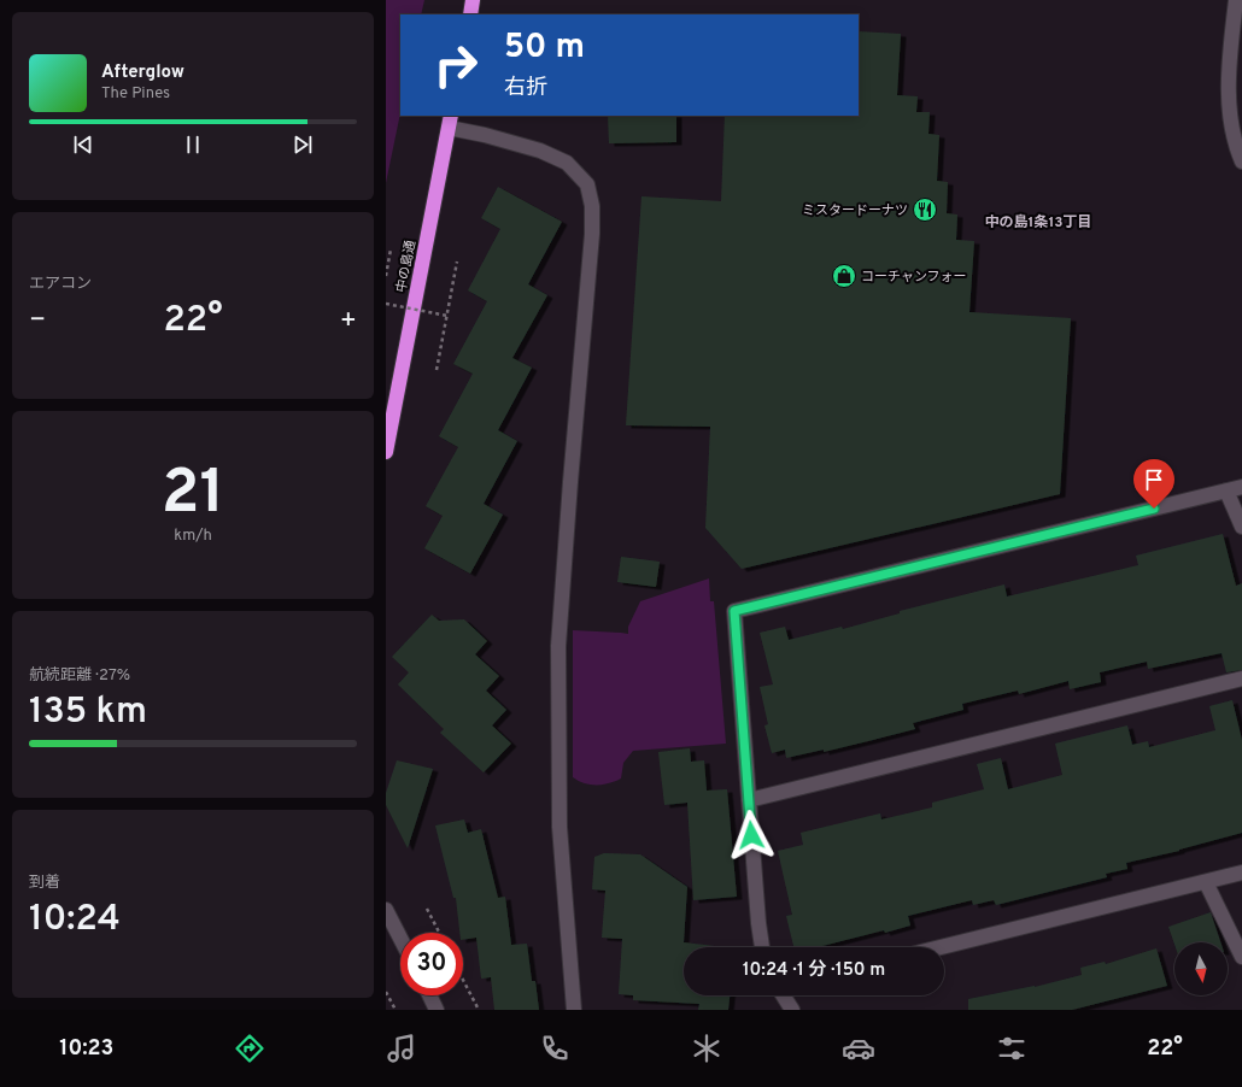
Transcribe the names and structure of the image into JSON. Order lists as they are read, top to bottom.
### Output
{
  "streets": {
    "highway": ["中の島通"]
  },
  "districts": ["中の島1条13丁目"],
  "places": {
    "restaurant": ["ミスタードーナツ"],
    "shop": ["コーチャンフォー"]
  },
  "north": "bottom",
  "page": {
    "turn": ["50 m", "右折"],
    "song": ["Afterglow", "The Pines"],
    "tile": [
      "エアコン",
      ["21", "km/h"],
      ["航続距離 · 27%", "135 km"],
      ["到着", "10:24"]
    ],
    "heat": ["−", "22°", "+"],
    "limit": "30",
    "trip": "10:24 · 1 分 · 150 m",
    "tabs": ["10:23", "22°"]
  }
}
